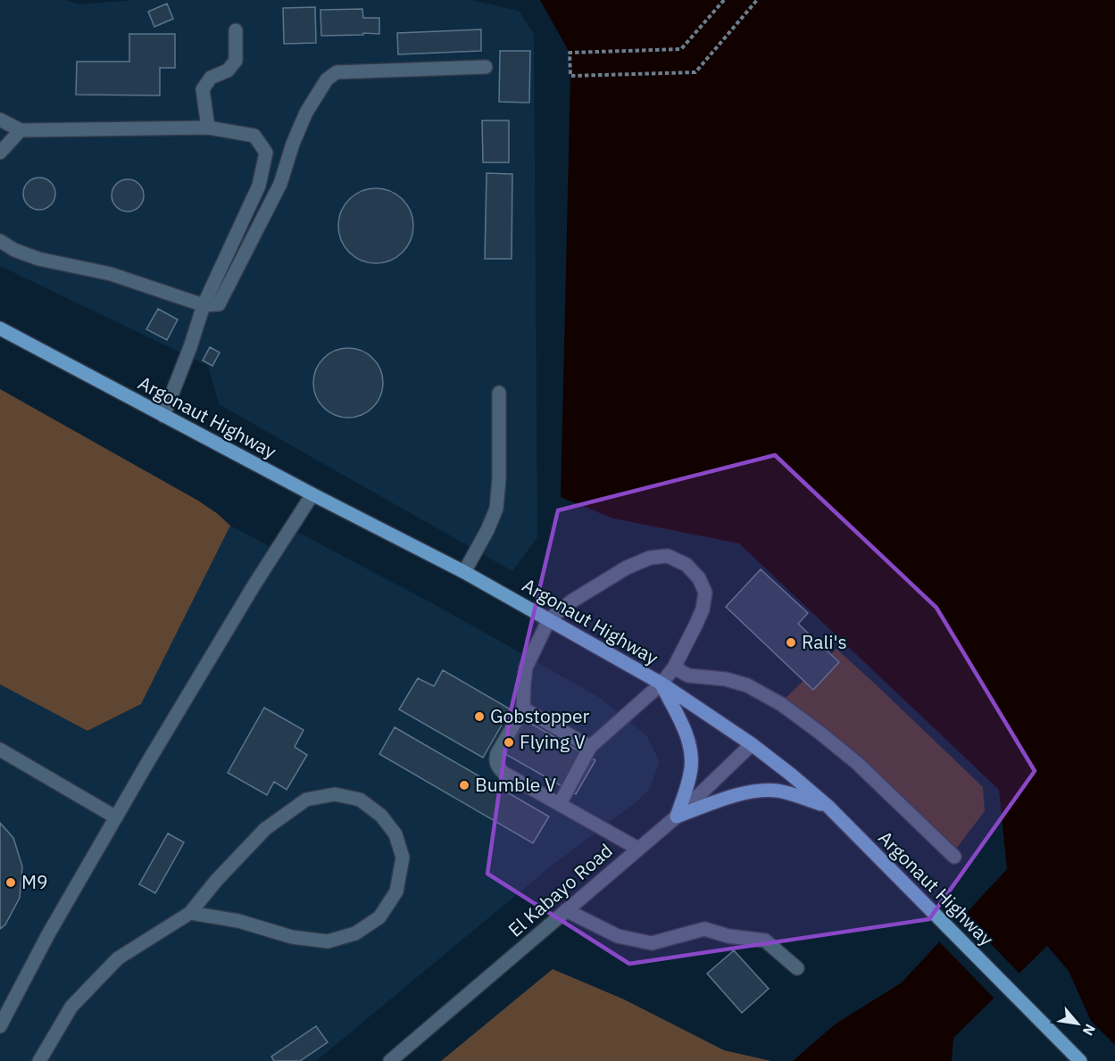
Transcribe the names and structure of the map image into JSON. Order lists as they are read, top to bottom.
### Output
{
  "streets": {
    "main road": ["Argonaut Highway"],
    "street": ["El Kabayo Road"]
  },
  "crossings": [
    ["Argonaut Highway", "El Kabayo Road"]
  ],
  "places": [
    "Rali's",
    "Gobstopper",
    "Flying V",
    "Bumble V",
    "M9"
  ],
  "north": "bottom right"
}
